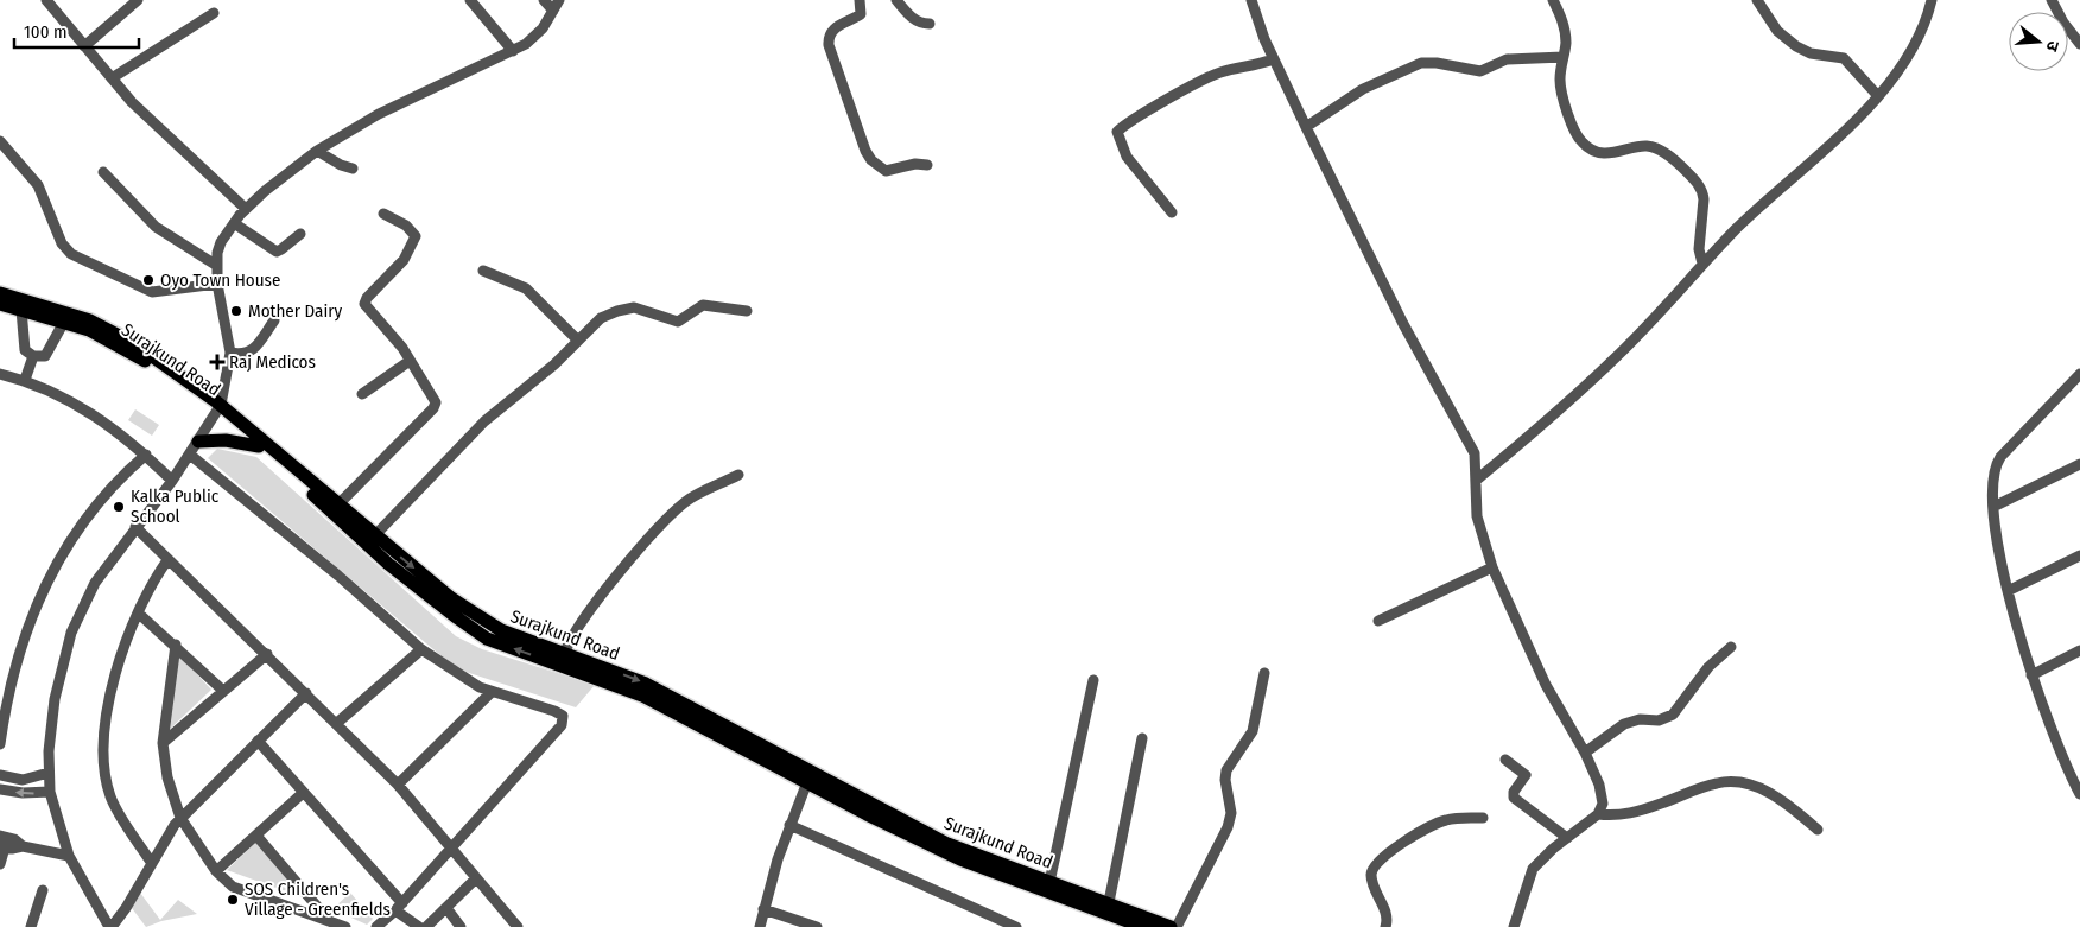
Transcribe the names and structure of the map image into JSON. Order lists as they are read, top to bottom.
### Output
{
  "streets": {
    "main road": ["Surajkund Road"]
  },
  "places": {
    "other": [
      "Oyo Town House",
      "Mother Dairy",
      "Kalka Public School",
      "SOS Children's Village - Greenfields"
    ],
    "health": ["Raj Medicos"]
  },
  "scale_bar": "100 m",
  "north": "right"
}
